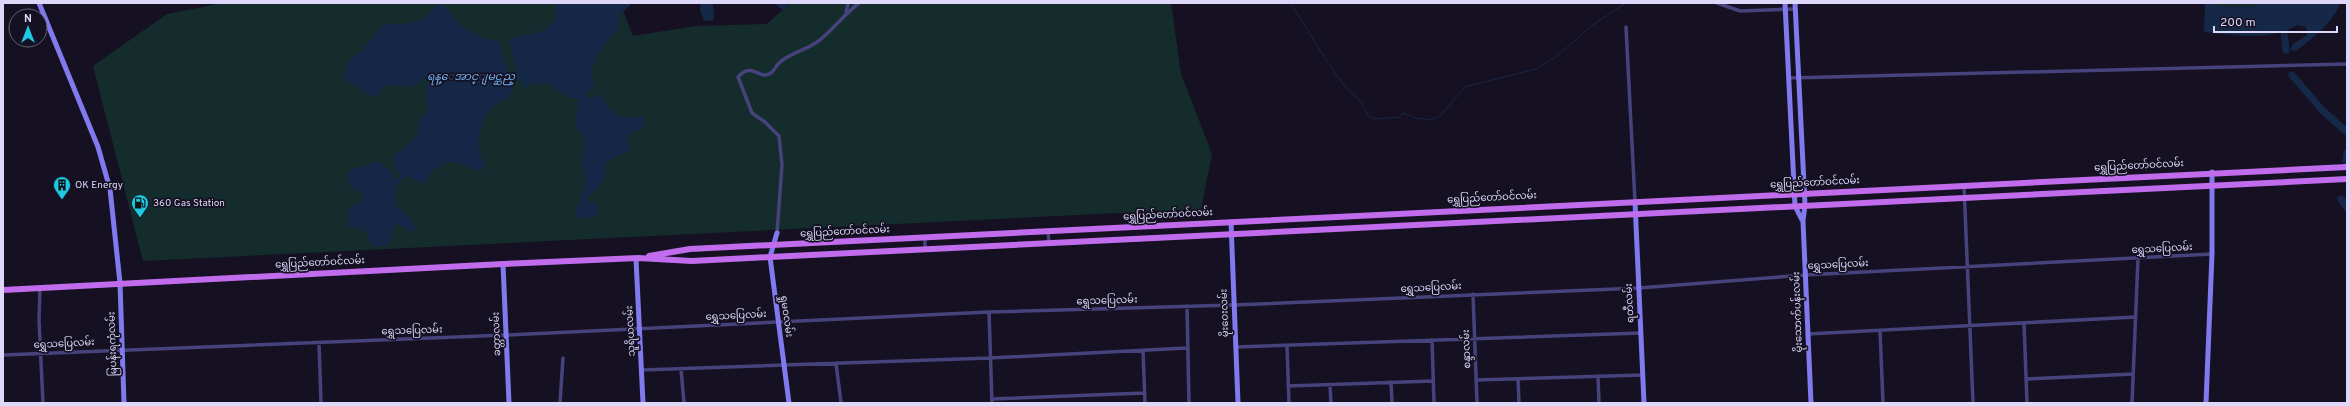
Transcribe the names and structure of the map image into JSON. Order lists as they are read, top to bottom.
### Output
{
  "streets": {
    "main road": ["ရွှေပြည်တော်ဝင်လမ်း"],
    "street": [
      "ရွှေသပြေလမ်း",
      "ရတီလမ်း",
      "မိုးသောက်ပန်းလမ်း",
      "မိုးဝေးလမ်း",
      "ရှုမဝလမ်း",
      "သူရိယလမ်း",
      "ခတ္တာလမ်း",
      "မြပန်းရကုံလမ်း",
      "စန္ဒာလမ်း"
    ]
  },
  "crossings": [
    ["ရွှေပြည်တော်ဝင်လမ်း", "ရတီလမ်း"],
    ["ရွှေပြည်တော်ဝင်လမ်း", "မိုးသောက်ပန်းလမ်း"],
    ["ရွှေပြည်တော်ဝင်လမ်း", "မိုးဝေးလမ်း"],
    ["ရွှေပြည်တော်ဝင်လမ်း", "ရှုမဝလမ်း"],
    ["ရွှေပြည်တော်ဝင်လမ်း", "သူရိယလမ်း"],
    ["ရွှေပြည်တော်ဝင်လမ်း", "ခတ္တာလမ်း"],
    ["ရွှေပြည်တော်ဝင်လမ်း", "မြပန်းရကုံလမ်း"],
    ["ရွှေသပြေလမ်း", "ရတီလမ်း"],
    ["ရွှေသပြေလမ်း", "မိုးသောက်ပန်းလမ်း"],
    ["ရွှေသပြေလမ်း", "မိုးဝေးလမ်း"],
    ["ရွှေသပြေလမ်း", "ရှုမဝလမ်း"],
    ["ရွှေသပြေလမ်း", "သူရိယလမ်း"],
    ["ရွှေသပြေလမ်း", "ခတ္တာလမ်း"],
    ["ရွှေသပြေလမ်း", "မြပန်းရကုံလမ်း"],
    ["ရွှေသပြေလမ်း", "စန္ဒာလမ်း"]
  ],
  "water": ["ရန္ေအာင္ျမင္ဆည္"],
  "places": {
    "building": ["OK Energy"],
    "fuel station": ["360 Gas Station"]
  },
  "scale_bar": "200 m",
  "north": "top"
}
